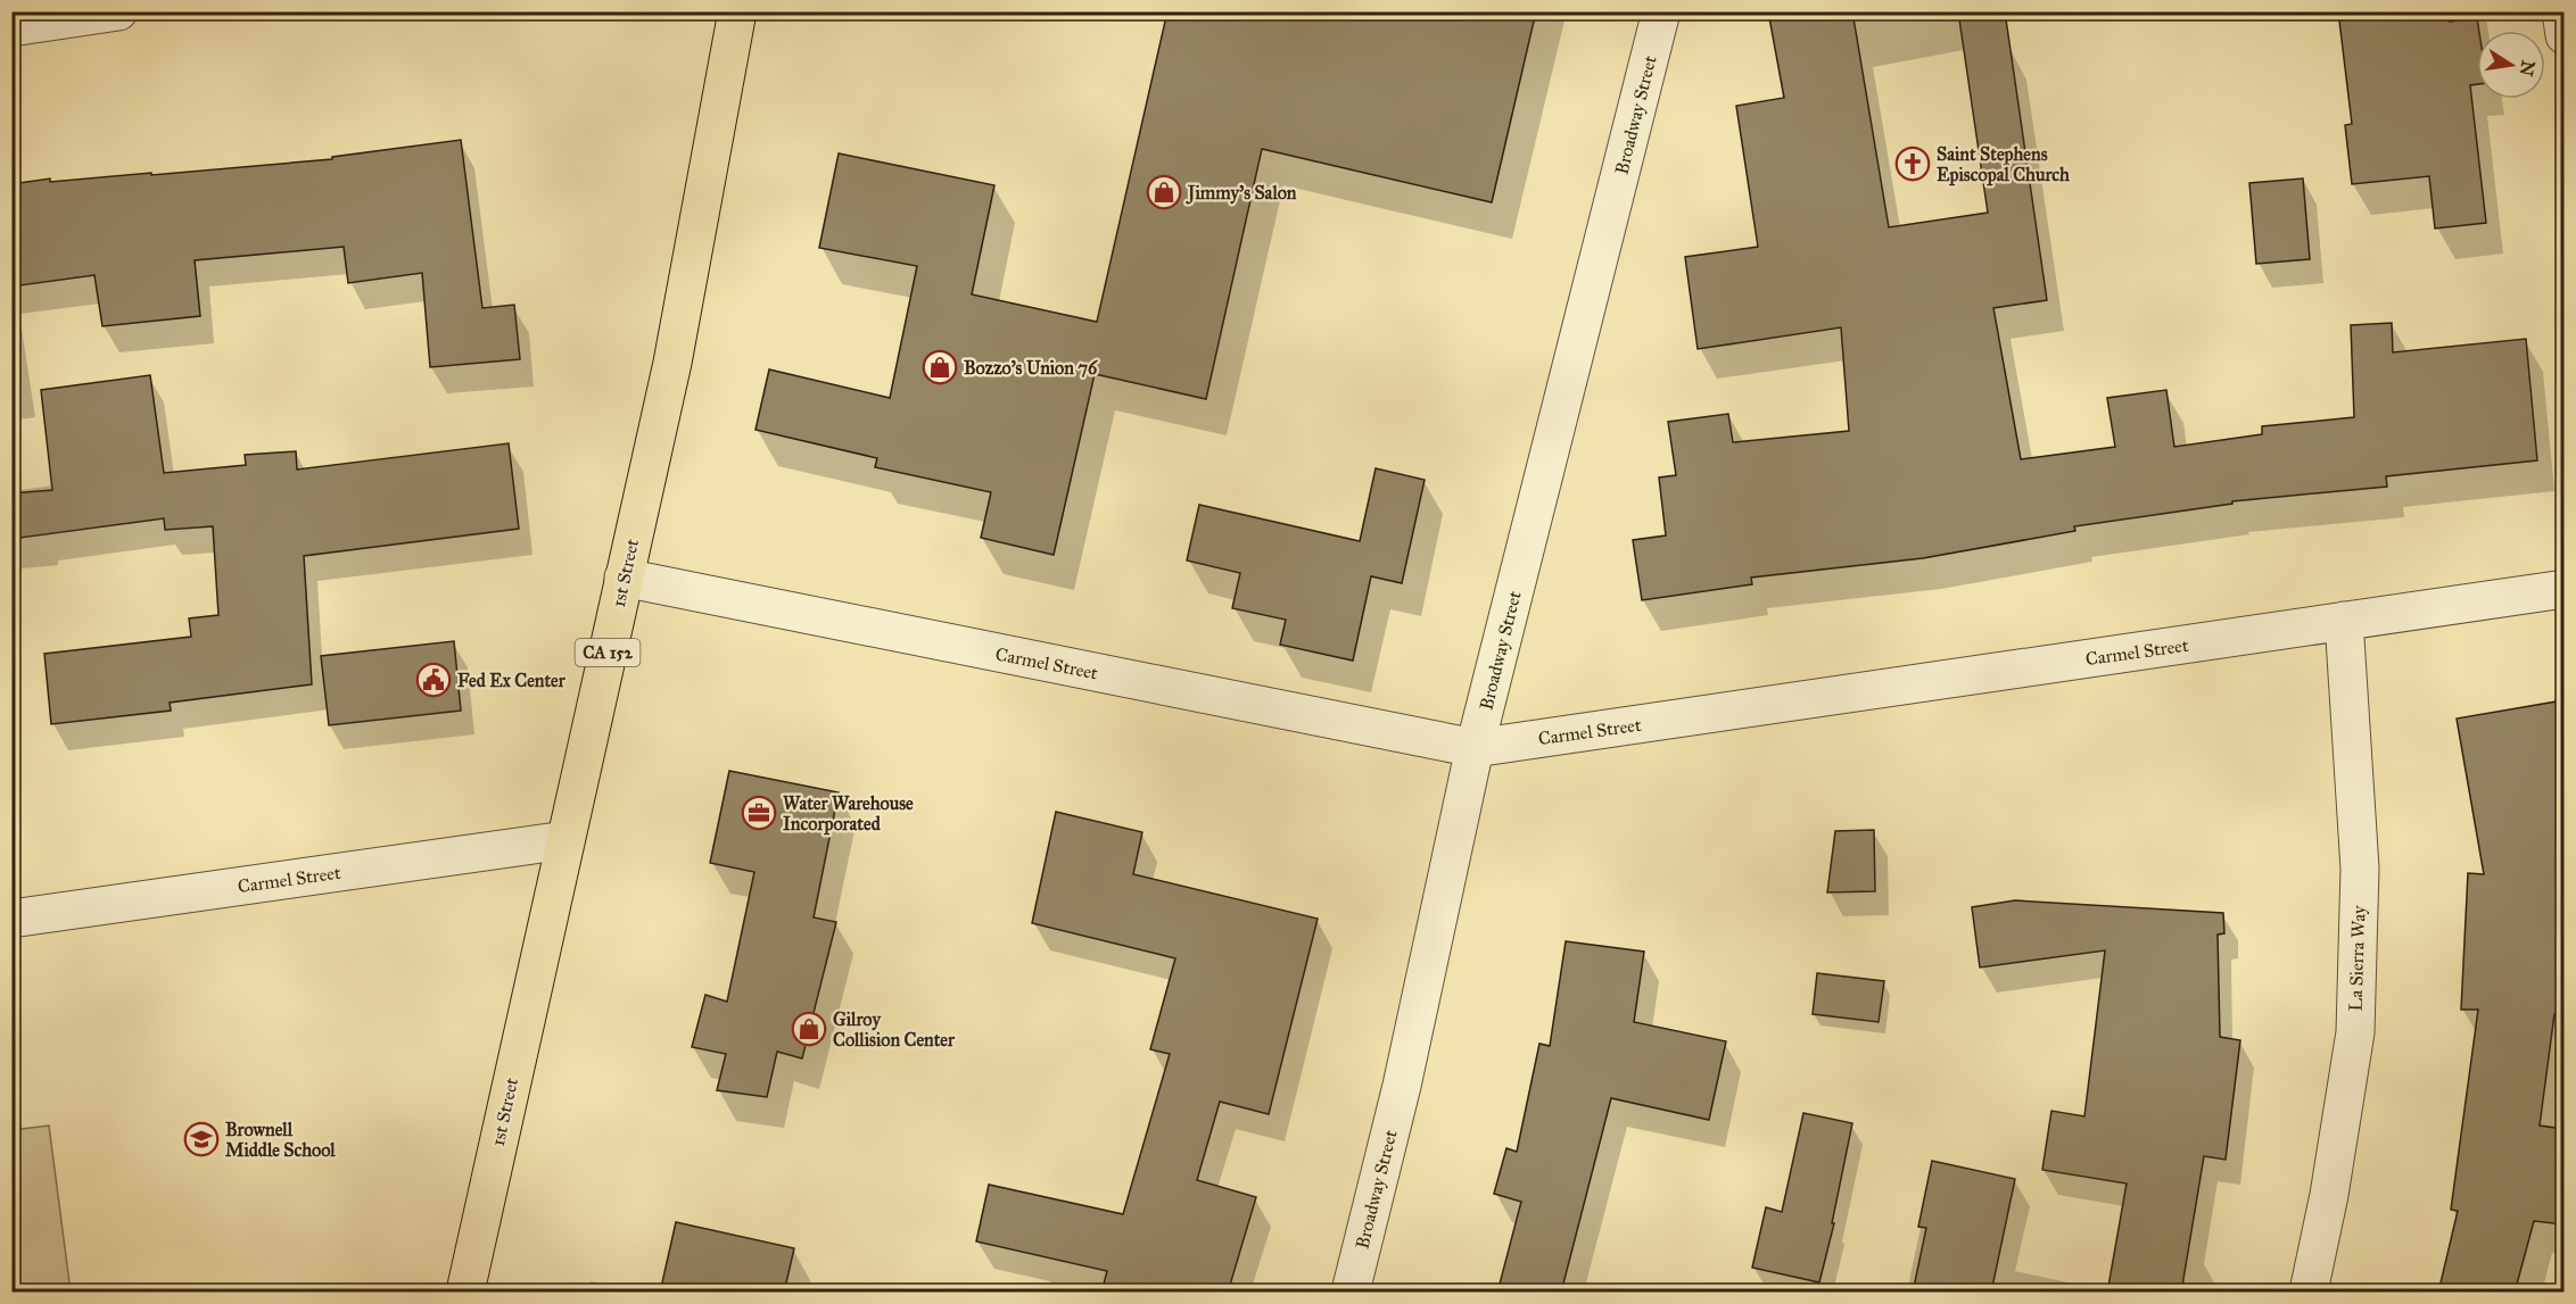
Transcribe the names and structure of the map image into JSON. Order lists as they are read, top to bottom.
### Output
{
  "streets": {
    "main road": ["1st Street", "CA 152"],
    "street": ["Broadway Street", "Carmel Street", "La Sierra Way"]
  },
  "crossings": [
    ["Broadway Street", "Carmel Street"],
    ["1st Street", "Carmel Street"],
    ["Carmel Street", "La Sierra Way"]
  ],
  "places": {
    "church": ["Saint Stephens Episcopal Church"],
    "shop": ["Jimmy's Salon", "Bozzo’s Union 76", "Gilroy Collision Center"],
    "public building": ["Fed Ex Center"],
    "office": ["Water Warehouse Incorporated"],
    "school or university": ["Brownell Middle School"]
  },
  "north": "right"
}
